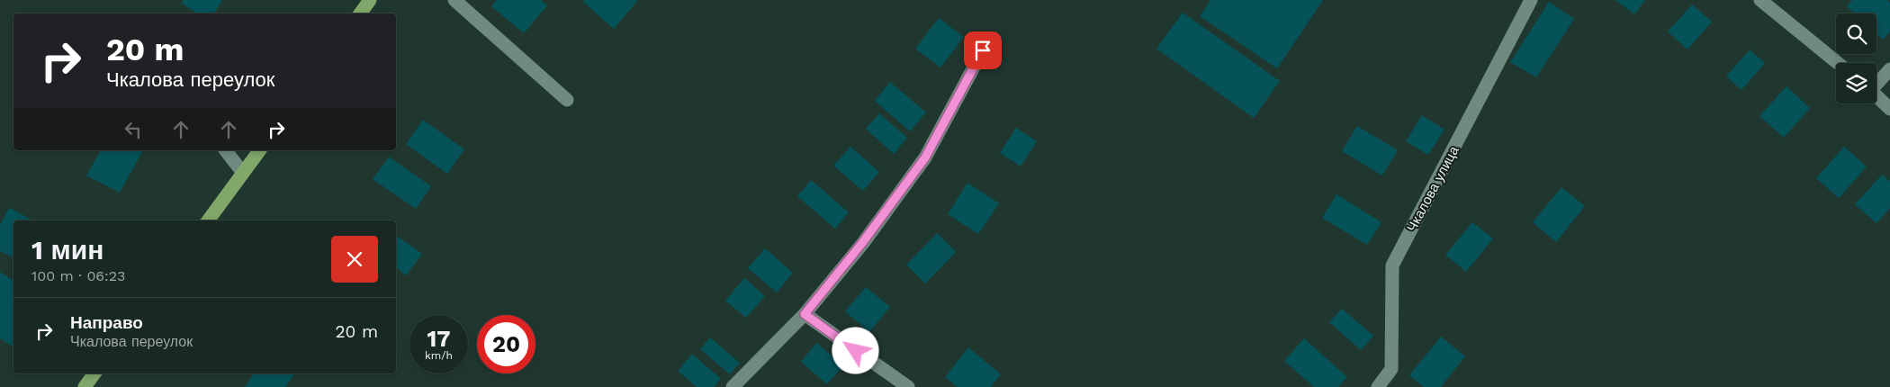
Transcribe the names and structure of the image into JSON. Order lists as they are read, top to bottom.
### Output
{
  "streets": {
    "street": ["Чкалова улица"]
  },
  "page": {
    "turn": ["20 m", "Чкалова переулок"],
    "heading": ["1 мин", "100 m · 06:23"],
    "list": [
      {
        "name": "Направо",
        "note": "Чкалова переулок",
        "value": "20 m"
      }
    ],
    "speed": "17 km/h",
    "limit": "20"
  }
}
